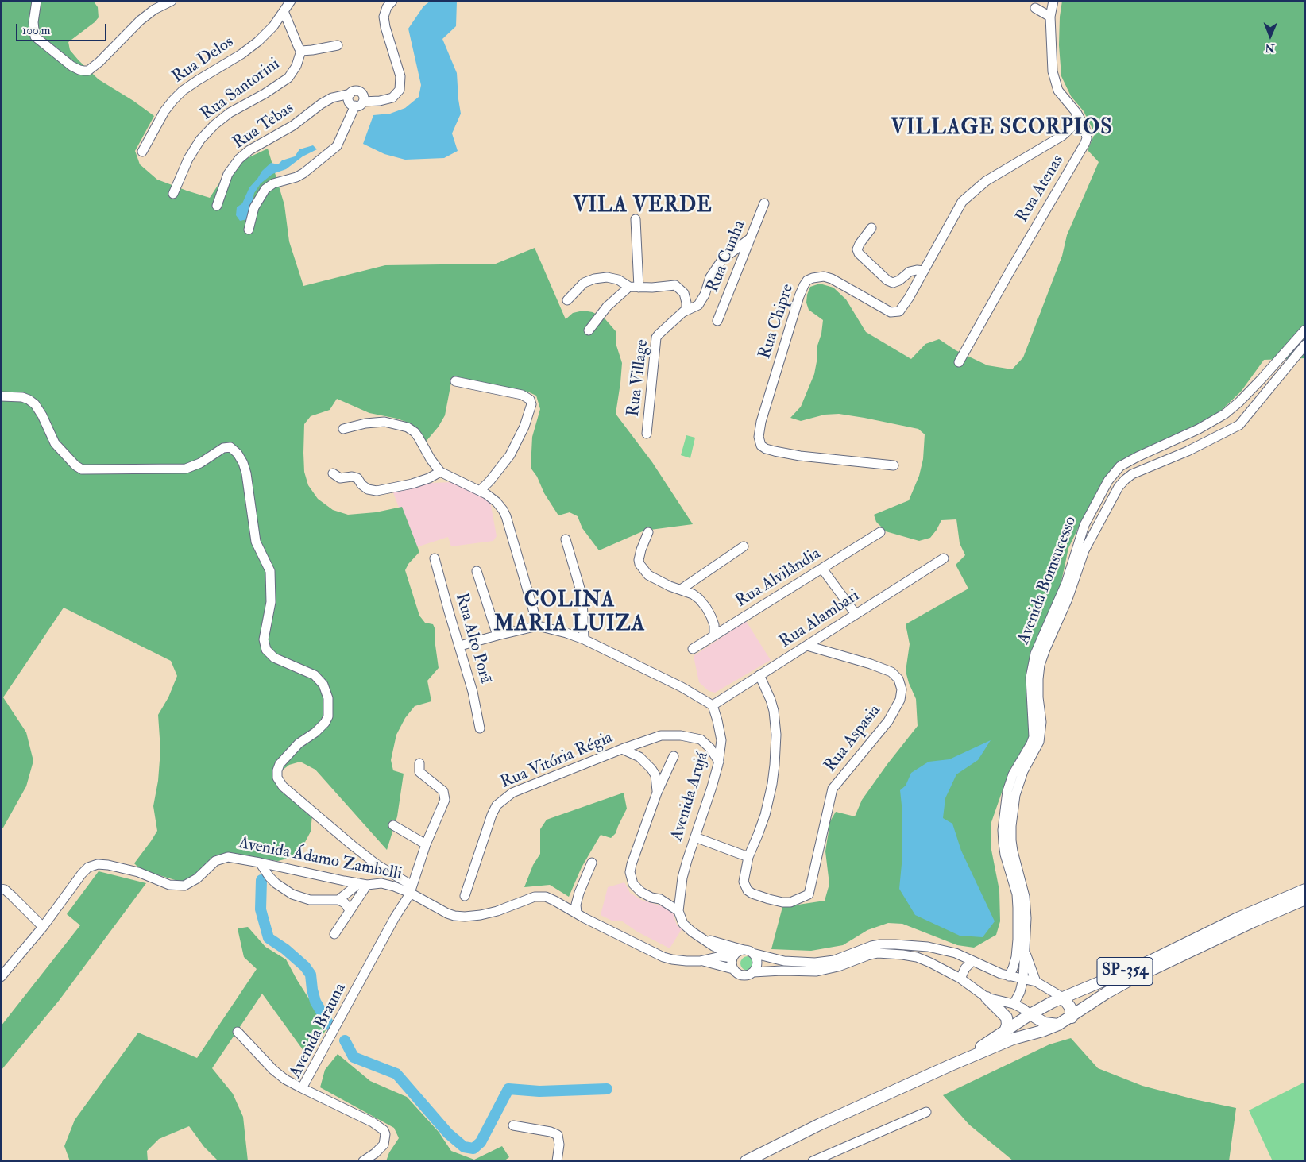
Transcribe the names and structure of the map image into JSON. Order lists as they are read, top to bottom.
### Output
{
  "streets": {
    "main road": ["SP-354"],
    "street": [
      "Rua Delos",
      "Rua Santorini",
      "Rua Tebas",
      "Rua Atenas",
      "Rua Cunha",
      "Rua Chipre",
      "Rua Village",
      "Rua Alvilândia",
      "Avenida Bomsucesso",
      "Rua Alambari",
      "Rua Alto Porã",
      "Rua Aspasia",
      "Rua Vitória Régia",
      "Avenida Arujá",
      "Avenida Ádamo Zambelli",
      "Avenida Brauna"
    ]
  },
  "crossings": [
    ["Rua Atenas", "Rua Chipre"],
    ["Rua Cunha", "Rua Village"],
    ["Avenida Bomsucesso", "Avenida Ádamo Zambelli"],
    ["Rua Alambari", "Rua Aspasia"],
    ["Rua Alambari", "Avenida Arujá"],
    ["Rua Vitória Régia", "Avenida Arujá"],
    ["Avenida Ádamo Zambelli", "SP-354"],
    ["Avenida Ádamo Zambelli", "Avenida Brauna"]
  ],
  "districts": ["VILLAGE SCORPIOS", "VILA VERDE", "COLINA MARIA LUIZA"],
  "scale_bar": "100 m",
  "north": "bottom"
}
